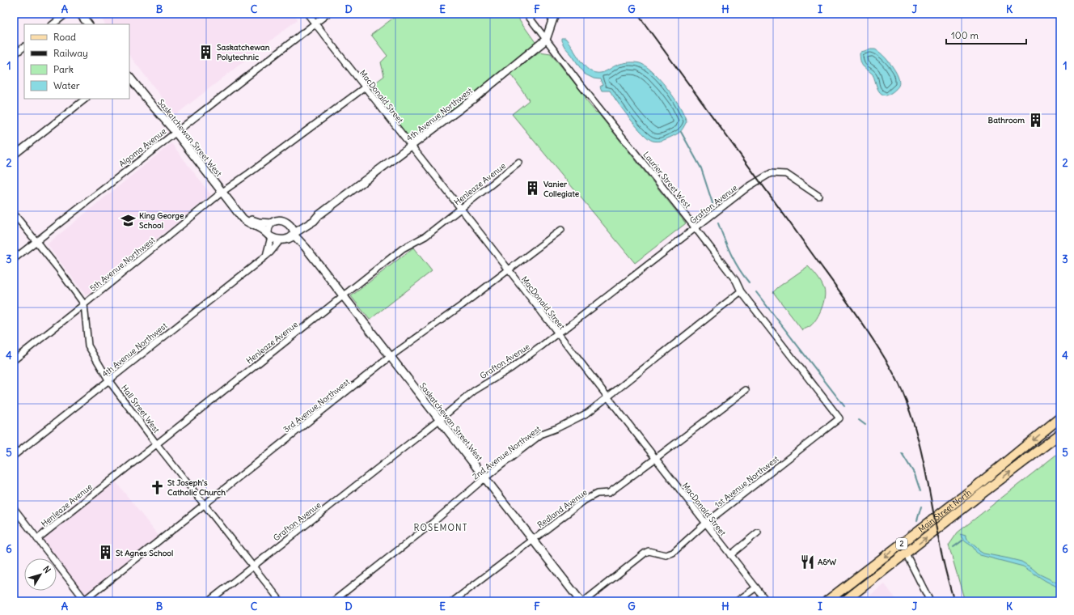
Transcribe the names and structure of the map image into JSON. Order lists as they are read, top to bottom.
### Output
{
  "streets": {
    "main road": ["Main Street North", "2"],
    "street": [
      "MacDonald Street",
      "4th Avenue Northwest",
      "Saskatchewan Street West",
      "Algoma Avenue",
      "Laurier Street West",
      "Henleaze Avenue",
      "Grafton Avenue",
      "5th Avenue Northwest",
      "3rd Avenue Northwest",
      "Hall Street West",
      "2nd Avenue Northwest",
      "1st Avenue Northwest",
      "Redland Avenue"
    ]
  },
  "crossings": [
    ["MacDonald Street", "4th Avenue Northwest"],
    ["MacDonald Street", "Algoma Avenue"],
    ["MacDonald Street", "Henleaze Avenue"],
    ["MacDonald Street", "Grafton Avenue"],
    ["MacDonald Street", "5th Avenue Northwest"],
    ["MacDonald Street", "3rd Avenue Northwest"],
    ["MacDonald Street", "2nd Avenue Northwest"],
    ["MacDonald Street", "1st Avenue Northwest"],
    ["MacDonald Street", "Redland Avenue"],
    ["4th Avenue Northwest", "Saskatchewan Street West"],
    ["4th Avenue Northwest", "Laurier Street West"],
    ["4th Avenue Northwest", "Hall Street West"],
    ["Saskatchewan Street West", "Algoma Avenue"],
    ["Saskatchewan Street West", "Henleaze Avenue"],
    ["Saskatchewan Street West", "Grafton Avenue"],
    ["Saskatchewan Street West", "5th Avenue Northwest"],
    ["Saskatchewan Street West", "3rd Avenue Northwest"],
    ["Saskatchewan Street West", "2nd Avenue Northwest"],
    ["Saskatchewan Street West", "Redland Avenue"],
    ["Laurier Street West", "Grafton Avenue"],
    ["Laurier Street West", "2nd Avenue Northwest"],
    ["Laurier Street West", "1st Avenue Northwest"],
    ["Henleaze Avenue", "Hall Street West"],
    ["Grafton Avenue", "Hall Street West"],
    ["5th Avenue Northwest", "Hall Street West"],
    ["3rd Avenue Northwest", "Hall Street West"]
  ],
  "districts": ["ROSEMONT"],
  "places": {
    "building": [
      "Saskatchewan Polytechnic",
      "Bathroom",
      "Vanier Collegiate",
      "St Agnes School"
    ],
    "school or university": ["King George School"],
    "church": ["St Joseph's Catholic Church"],
    "restaurant": ["A&W"]
  },
  "legend": [
    "Road",
    "Railway",
    "Park",
    "Water"
  ],
  "scale_bar": "100 m",
  "north": "top right",
  "grid": {
    "columns": [
      "A",
      "B",
      "C",
      "D",
      "E",
      "F",
      "G",
      "H",
      "I",
      "J",
      "K"
    ],
    "rows": [
      "1",
      "2",
      "3",
      "4",
      "5",
      "6"
    ]
  }
}
